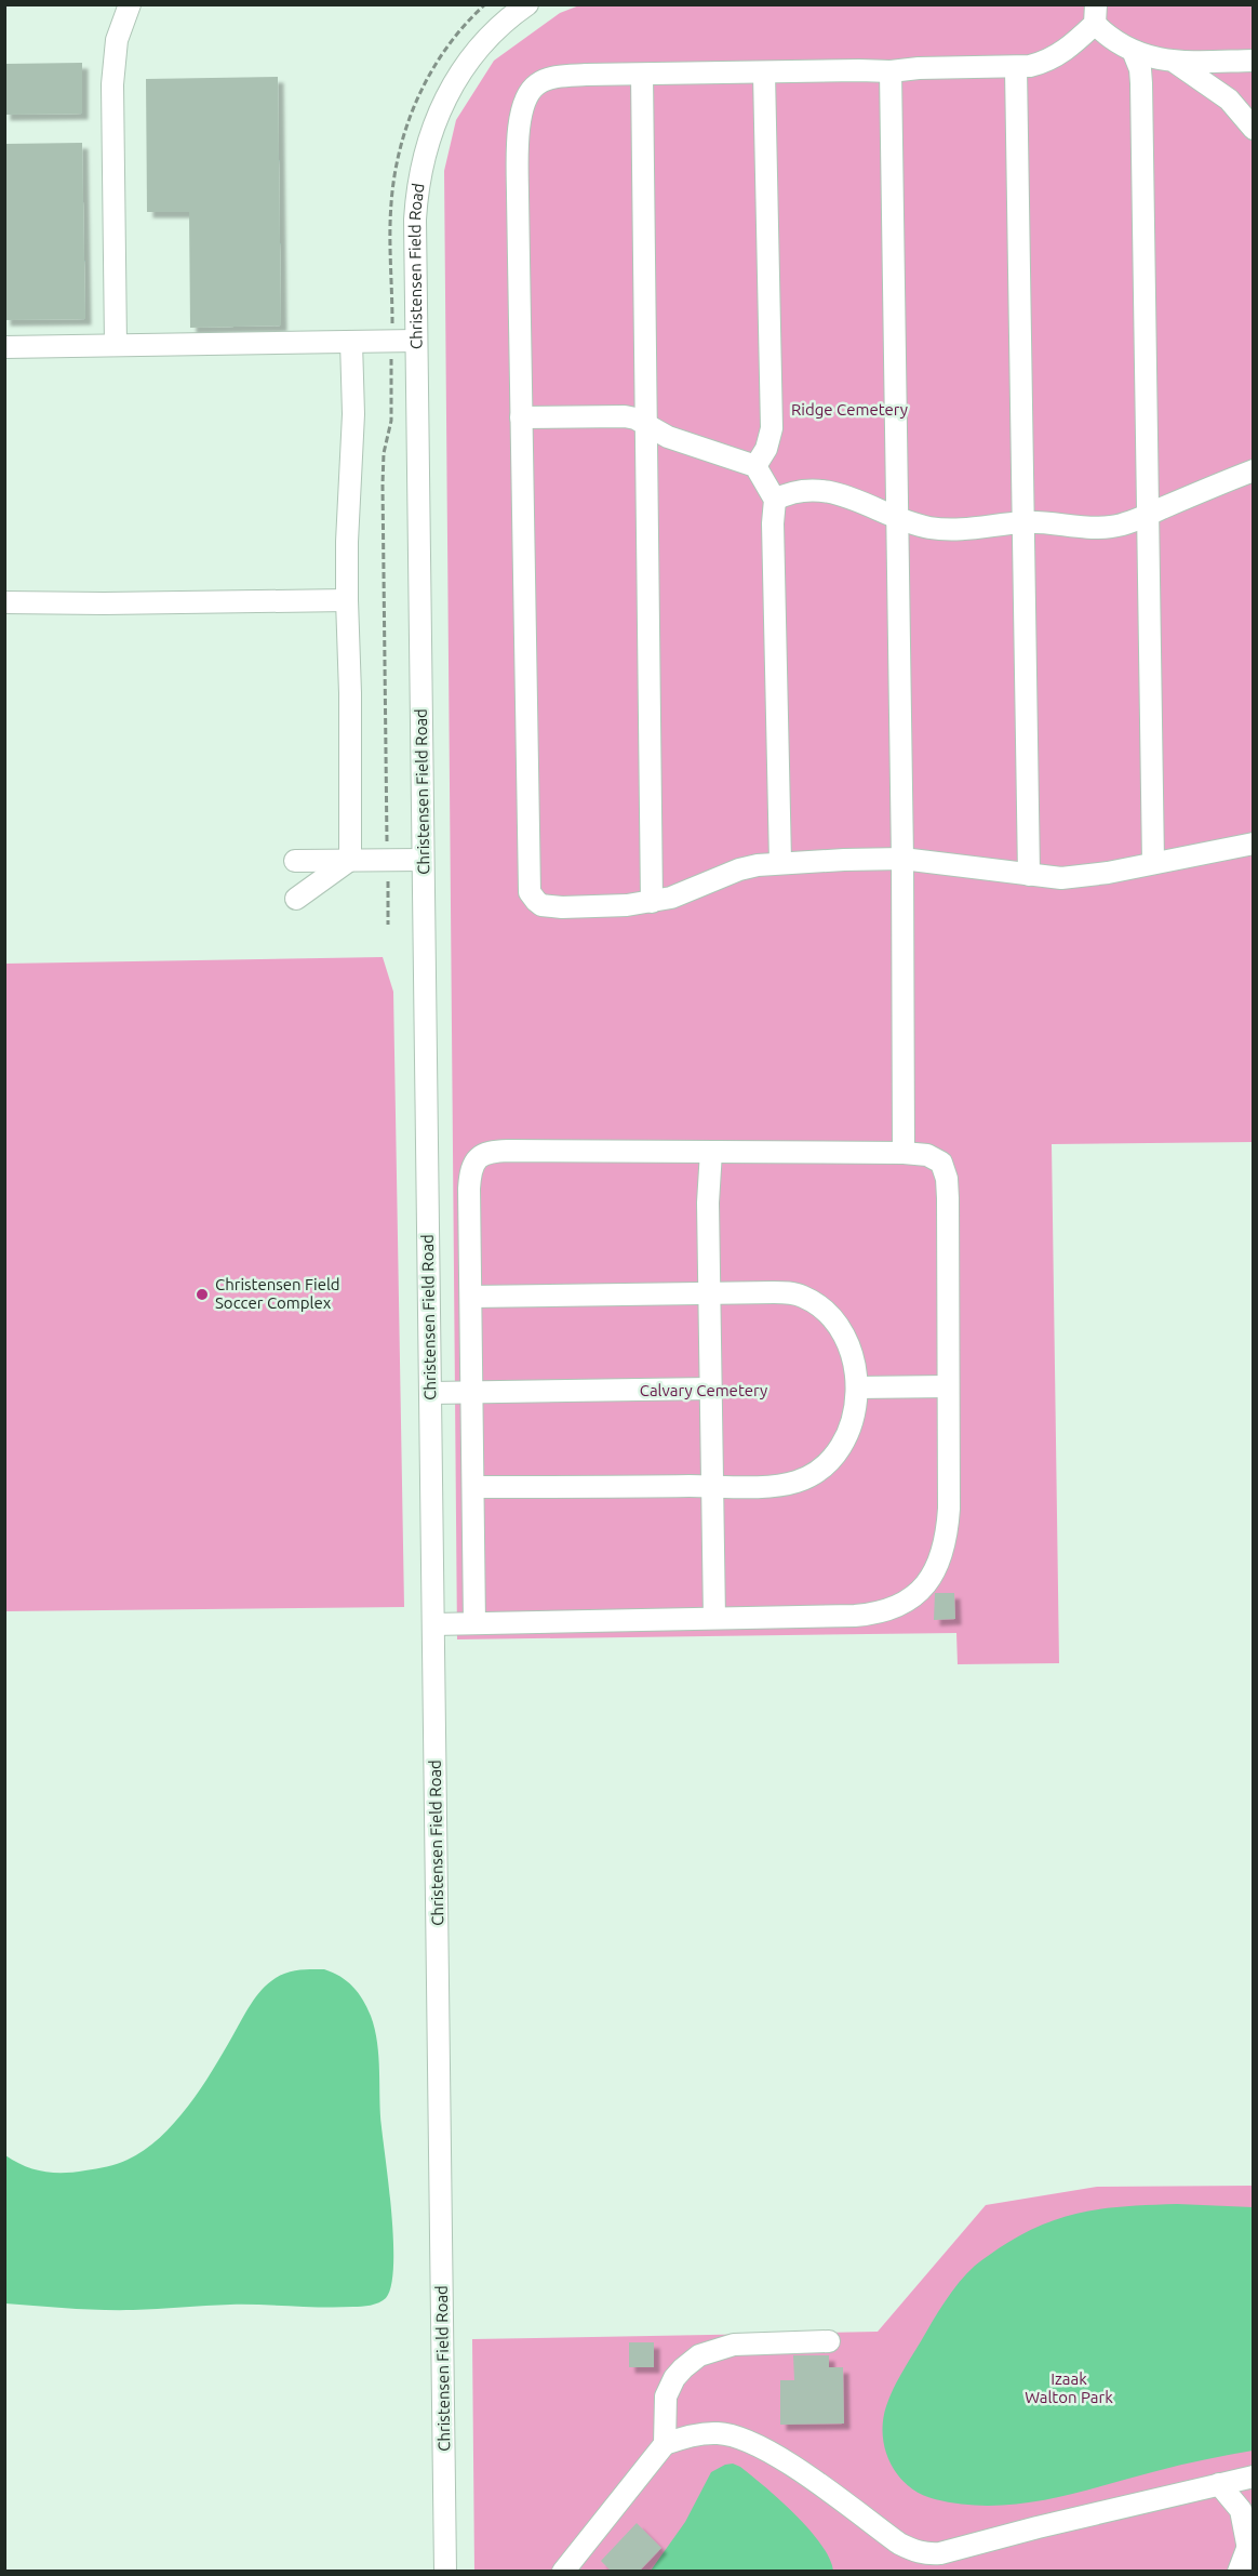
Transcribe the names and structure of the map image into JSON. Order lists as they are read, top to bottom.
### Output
{
  "streets": {
    "street": ["Christensen Field Road"]
  },
  "parks": ["Ridge Cemetery", "Calvary Cemetery", "Izaak Walton Park"],
  "places": ["Christensen Field Soccer Complex"]
}
